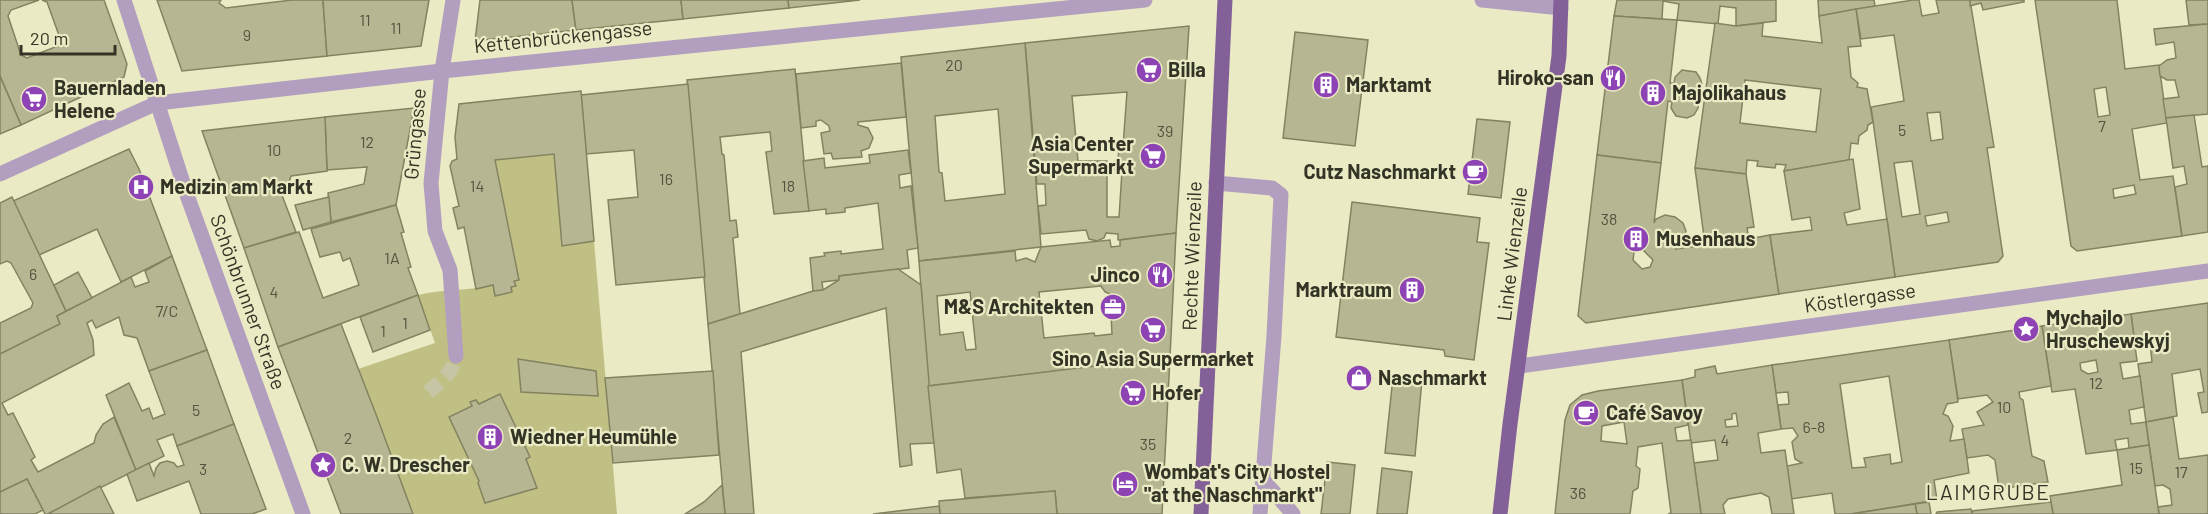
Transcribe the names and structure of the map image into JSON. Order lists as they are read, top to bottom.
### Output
{
  "streets": {
    "main road": ["Linke Wienzeile", "Rechte Wienzeile"],
    "street": [
      "Kettenbrückengasse",
      "Grüngasse",
      "Köstlergasse",
      "Schönbrunner Straße"
    ]
  },
  "crossings": [
    ["Kettenbrückengasse", "Grüngasse"],
    ["Kettenbrückengasse", "Schönbrunner Straße"],
    ["Linke Wienzeile", "Köstlergasse"]
  ],
  "districts": ["LAIMGRUBE"],
  "places": {
    "supermarket": [
      "Billa",
      "Bauernladen Helene",
      "Asia Center Supermarkt",
      "Sino Asia Supermarket",
      "Hofer"
    ],
    "restaurant": ["Hiroko-san", "Jinco"],
    "building": [
      "Marktamt",
      "Majolikahaus",
      "Musenhaus",
      "Marktraum",
      "Wiedner Heumühle"
    ],
    "cafe": ["Cutz Naschmarkt", "Café Savoy"],
    "hospital": ["Medizin am Markt"],
    "office": ["M&S Architekten"],
    "place": ["Mychajlo Hruschewskyj", "C. W. Drescher"],
    "shop": ["Naschmarkt"],
    "hotel": ["Wombat's City Hostel \"at the Naschmarkt\""]
  },
  "house_numbers": [
    "11",
    "11",
    "9",
    "20",
    "7",
    "5",
    "39",
    "12",
    "10",
    "16",
    "14",
    "18",
    "38",
    "1A",
    "6",
    "4",
    "7/C",
    "1",
    "1",
    "12",
    "10",
    "5",
    "6-8",
    "2",
    "4",
    "35",
    "15",
    "3",
    "17",
    "36"
  ],
  "scale_bar": "20 m"
}
